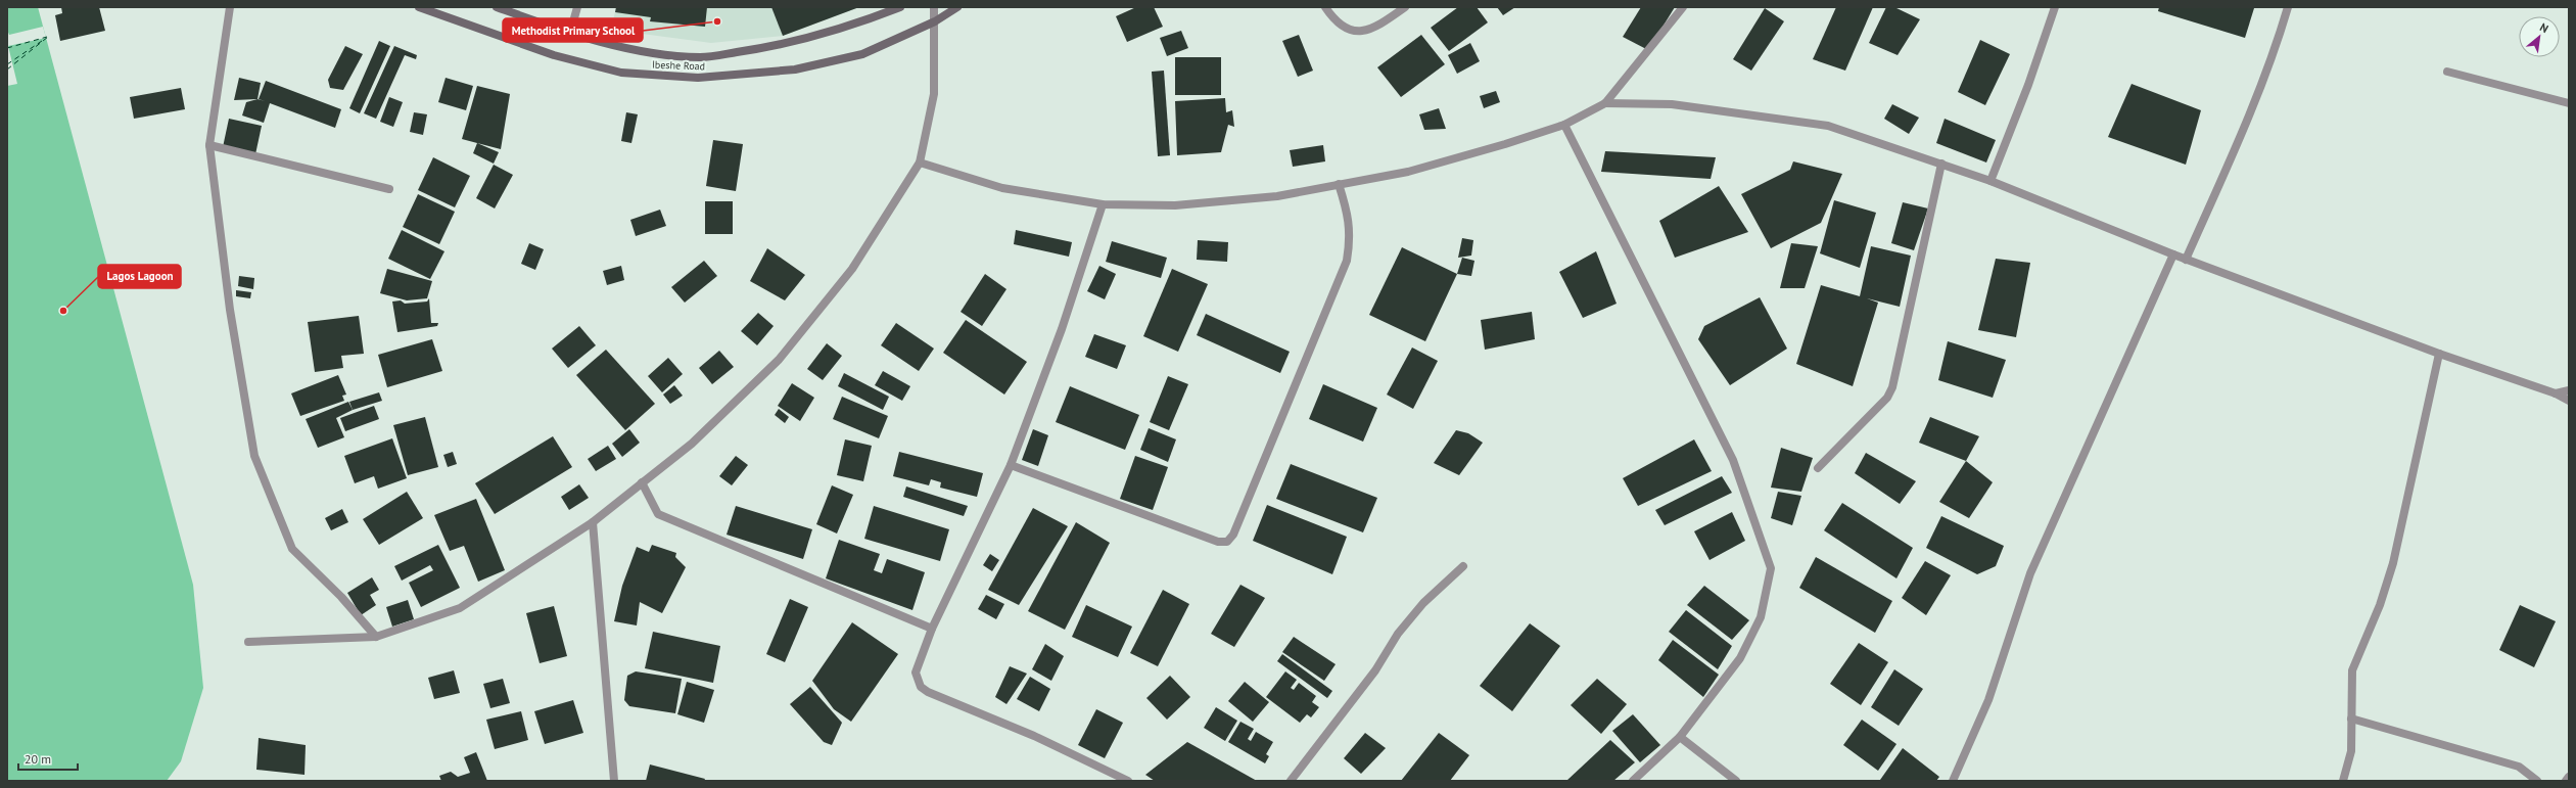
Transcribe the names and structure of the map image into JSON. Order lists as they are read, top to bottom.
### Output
{
  "streets": {
    "main road": ["Ibeshe Road"]
  },
  "places": ["Methodist Primary School", "Lagos Lagoon"],
  "scale_bar": "20 m",
  "north": "top right"
}
